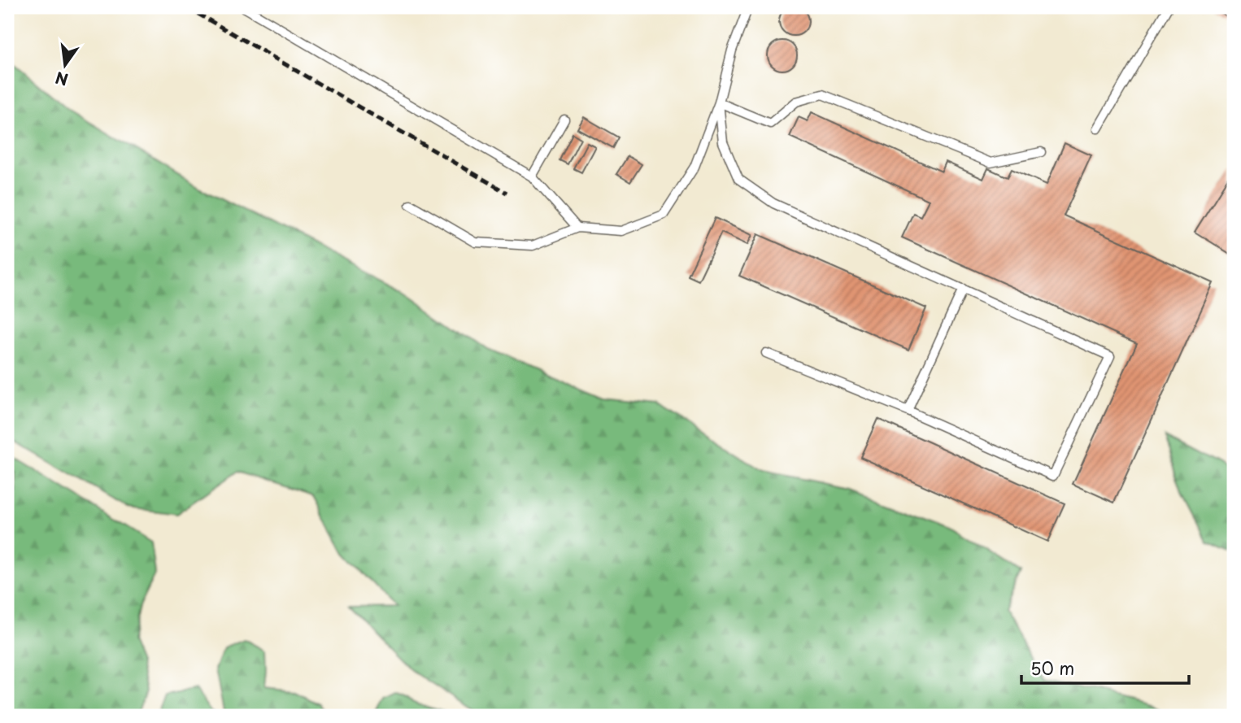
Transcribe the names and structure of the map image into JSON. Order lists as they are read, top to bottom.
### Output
{
  "scale_bar": "50 m",
  "north": "bottom"
}
